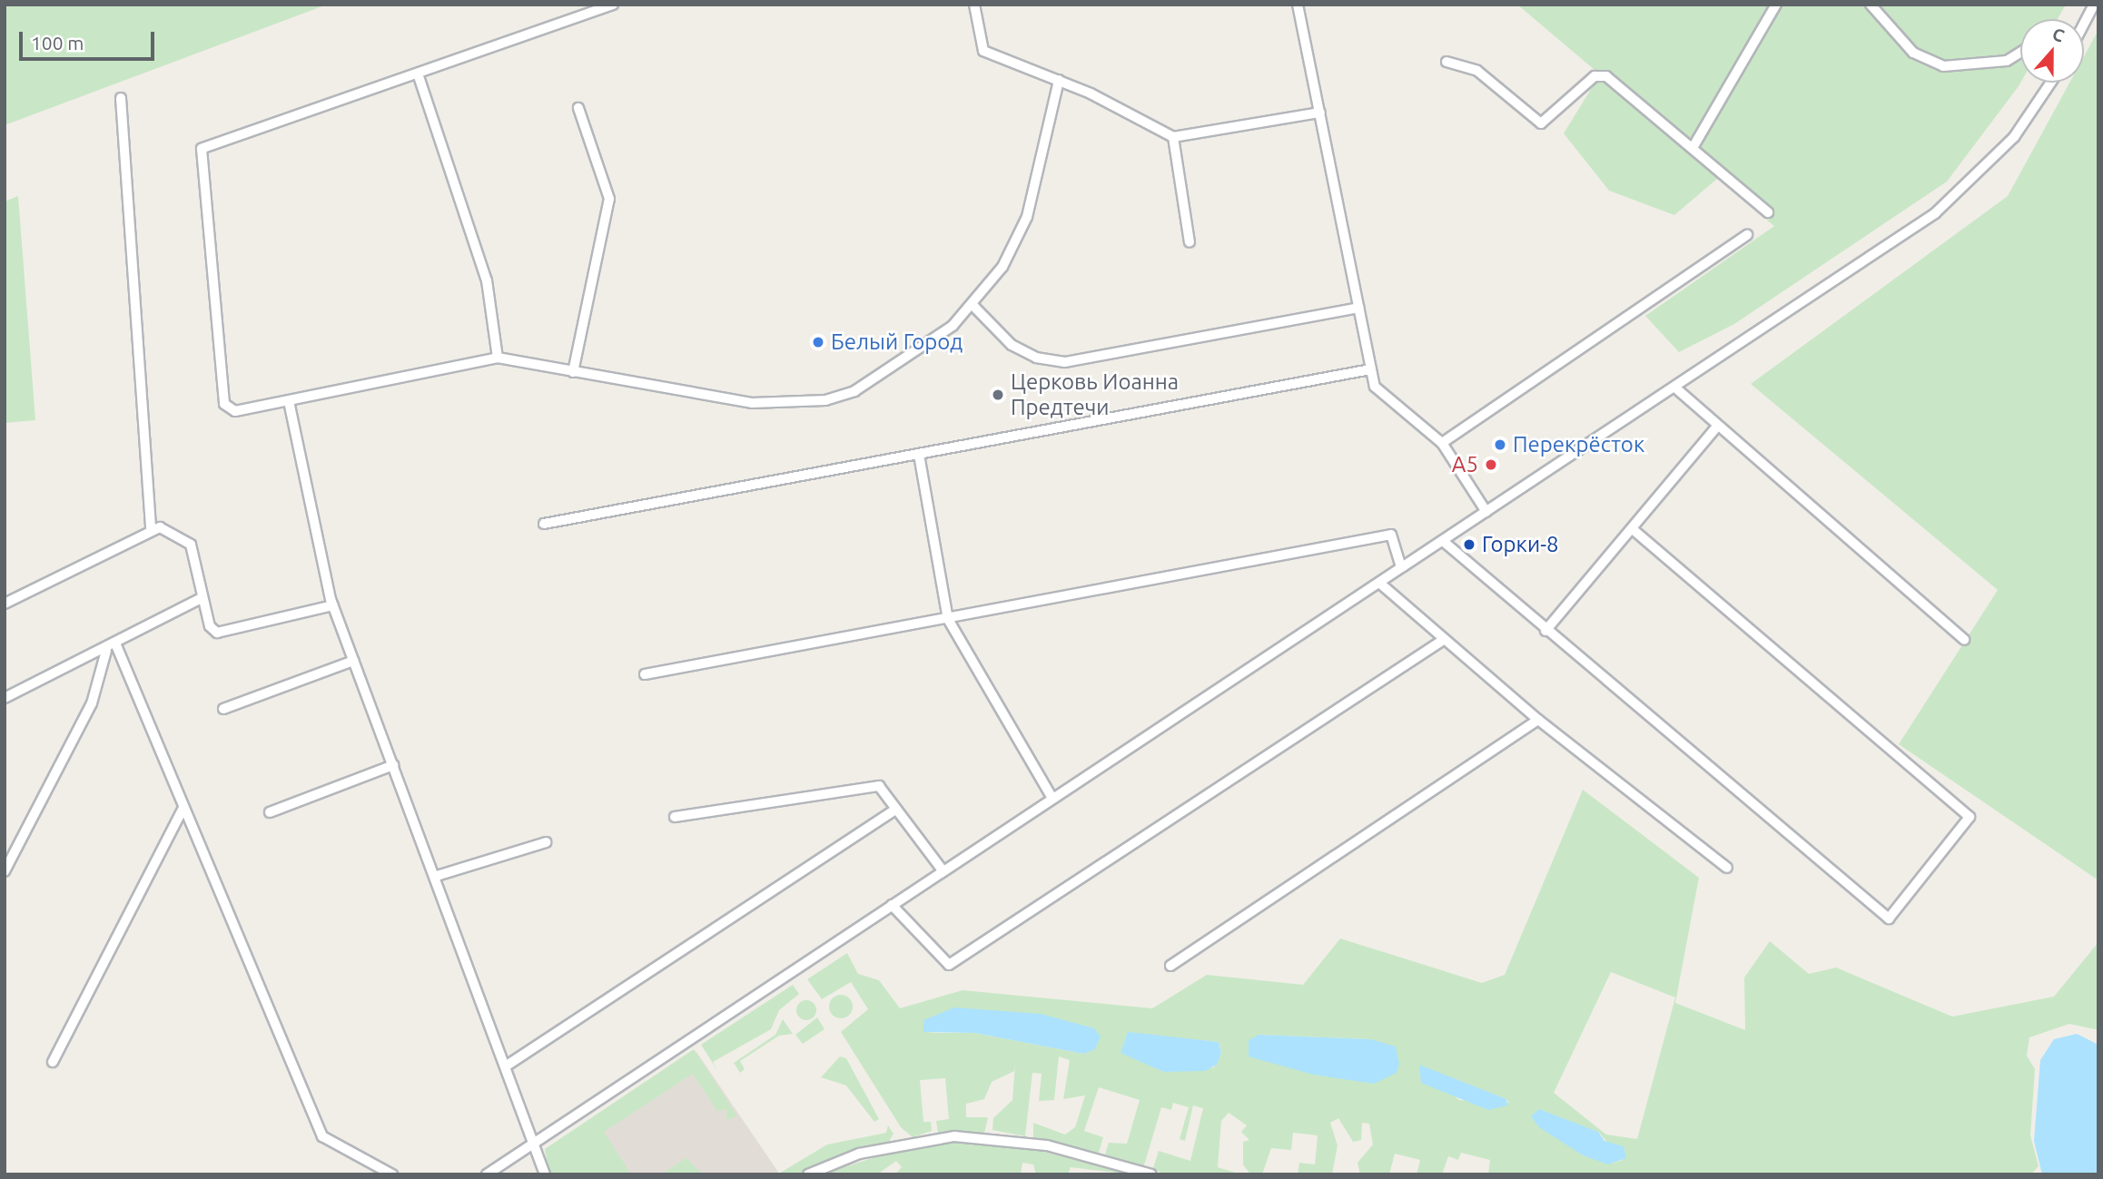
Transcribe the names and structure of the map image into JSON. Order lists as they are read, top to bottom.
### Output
{
  "places": [
    "Белый Город",
    "Церковь Иоанна Предтечи",
    "Перекрёсток",
    "А5",
    "Горки-8"
  ],
  "scale_bar": "100 m",
  "north": "top"
}
